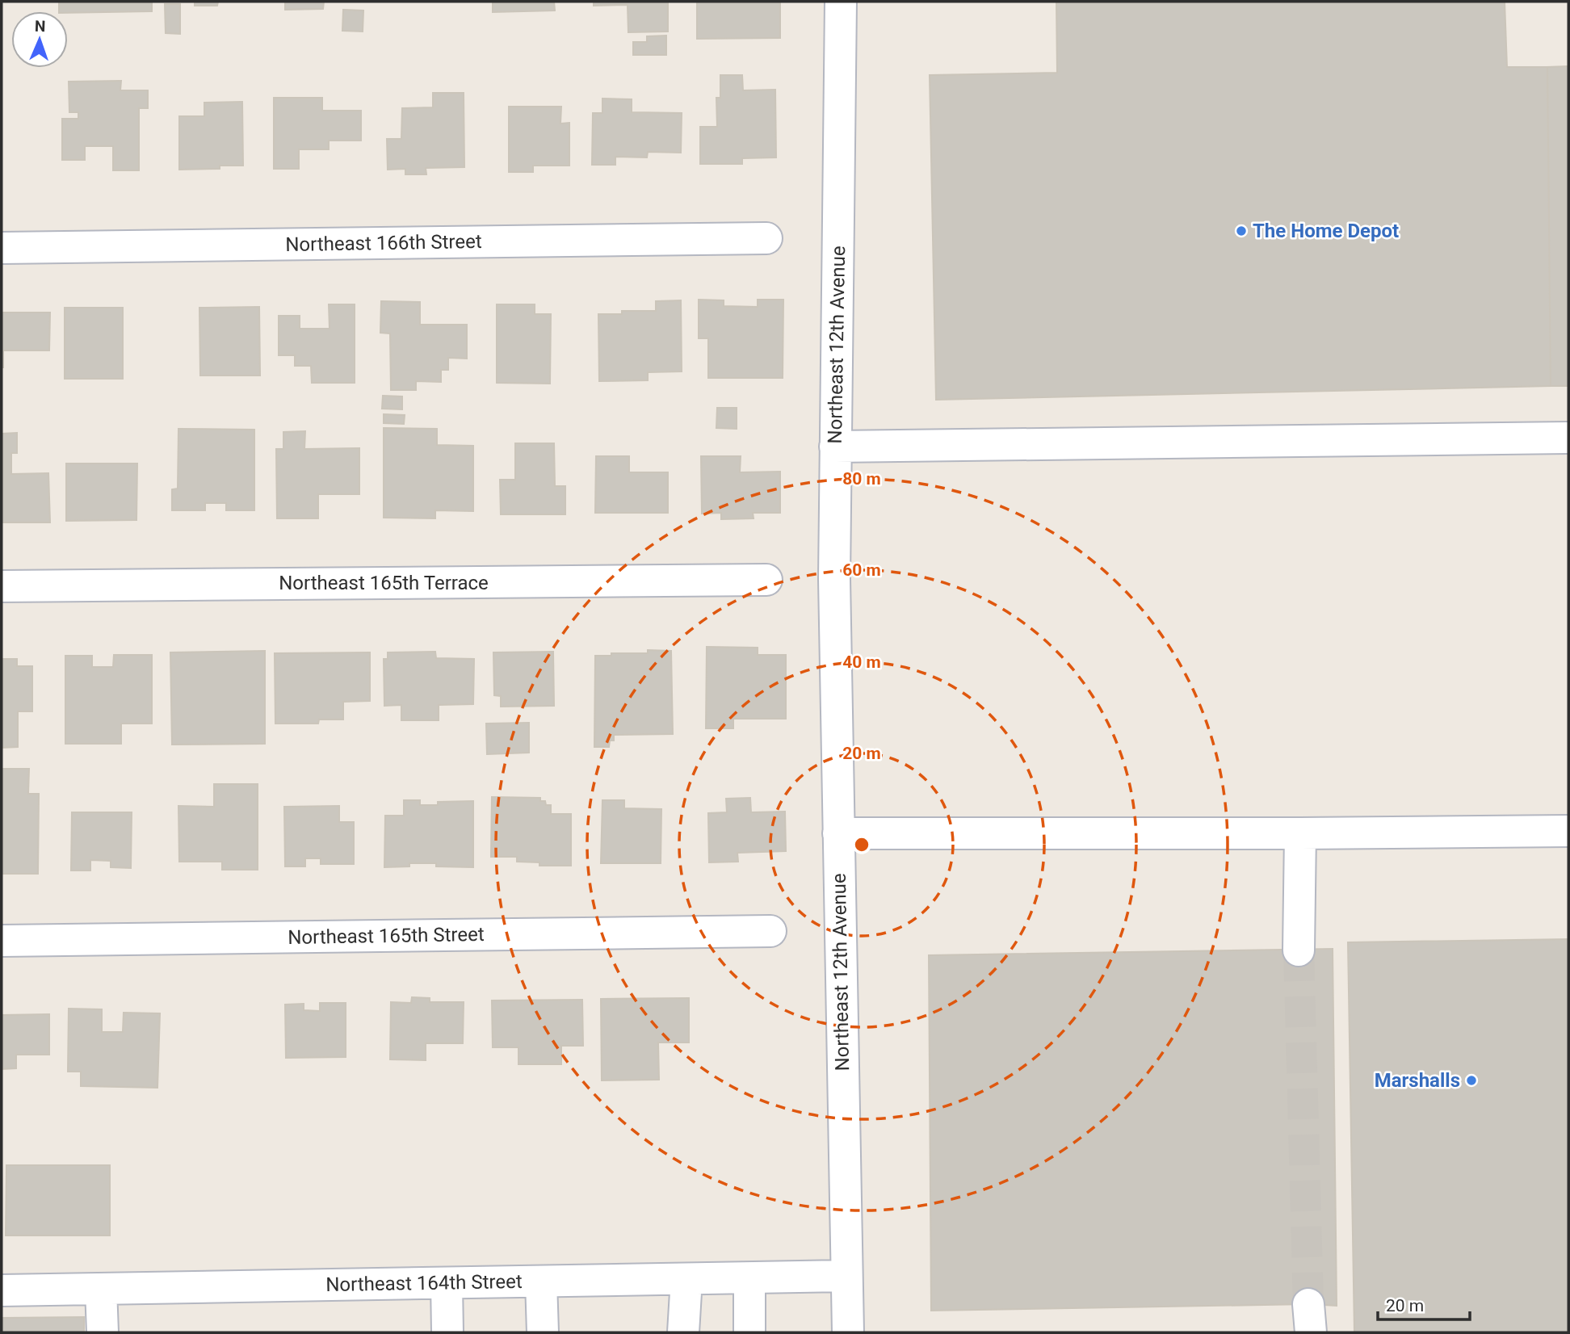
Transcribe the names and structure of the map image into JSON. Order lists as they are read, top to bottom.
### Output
{
  "streets": {
    "street": [
      "Northeast 166th Street",
      "Northeast 12th Avenue",
      "Northeast 165th Terrace",
      "Northeast 165th Street",
      "Northeast 164th Street"
    ]
  },
  "crossings": [
    ["Northeast 12th Avenue", "Northeast 164th Street"]
  ],
  "places": ["The Home Depot", "Marshalls"],
  "scale_bar": "20 m",
  "north": "top",
  "rings": [
    "80 m",
    "60 m",
    "40 m",
    "20 m"
  ]
}
